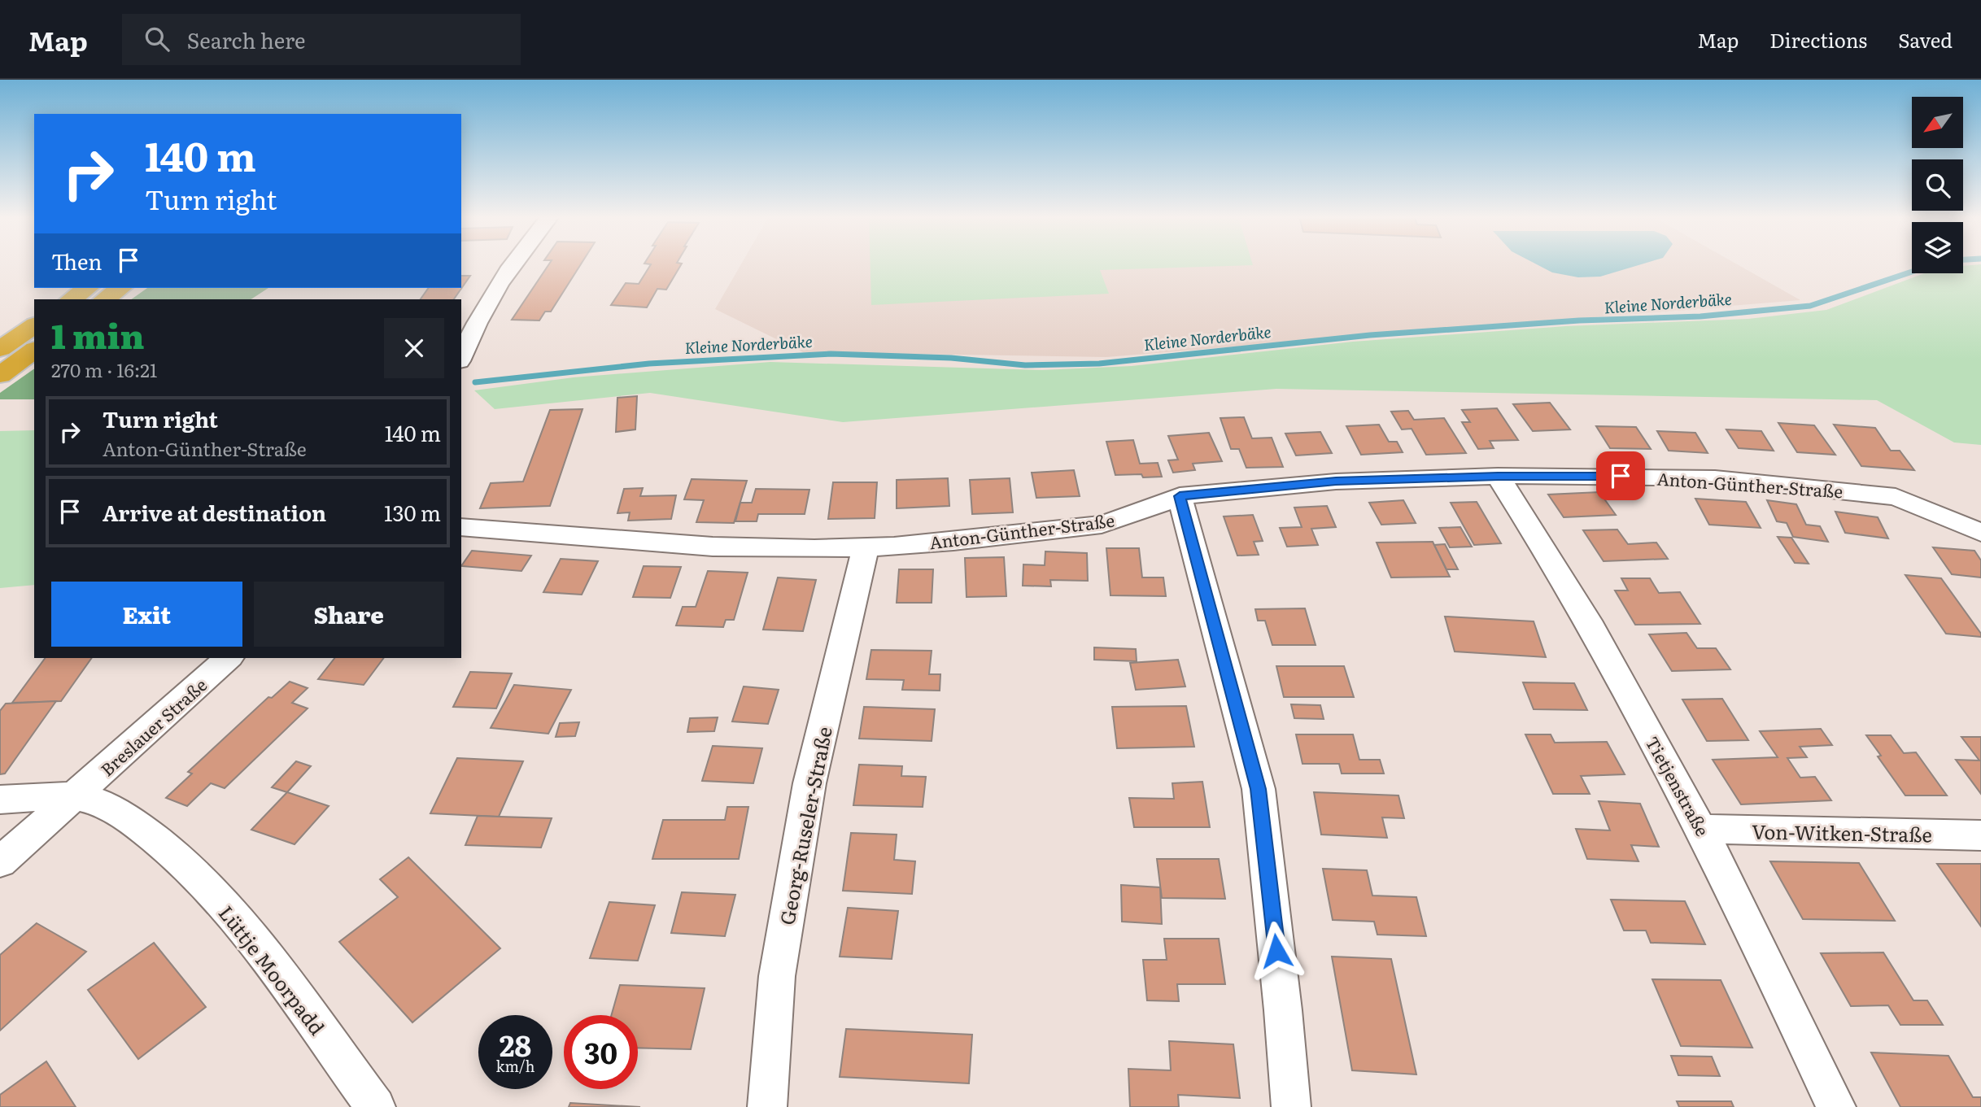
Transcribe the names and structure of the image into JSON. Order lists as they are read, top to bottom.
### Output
{
  "streets": {
    "street": [
      "Anton-Günther-Straße",
      "Breslauer Straße",
      "Tietjenstraße",
      "Georg-Ruseler-Straße",
      "Von-Witken-Straße",
      "Lüttje Moorpadd"
    ]
  },
  "crossings": [
    ["Anton-Günther-Straße", "Tietjenstraße"],
    ["Anton-Günther-Straße", "Georg-Ruseler-Straße"],
    ["Breslauer Straße", "Lüttje Moorpadd"],
    ["Tietjenstraße", "Von-Witken-Straße"]
  ],
  "water": ["Kleine Norderbäke"],
  "north": "bottom left",
  "page": {
    "header": "Map",
    "search": "Search here",
    "nav": ["Map", "Directions", "Saved"],
    "turn": ["140 m", "Turn right"],
    "then": "Then",
    "heading": ["1 min", "270 m · 16:21"],
    "list": [
      {
        "name": "Turn right",
        "note": "Anton-Günther-Straße",
        "value": "140 m"
      },
      {
        "name": "Arrive at destination",
        "value": "130 m"
      }
    ],
    "buttons": ["Exit", "Share"],
    "speed": "28 km/h",
    "limit": "30"
  }
}
